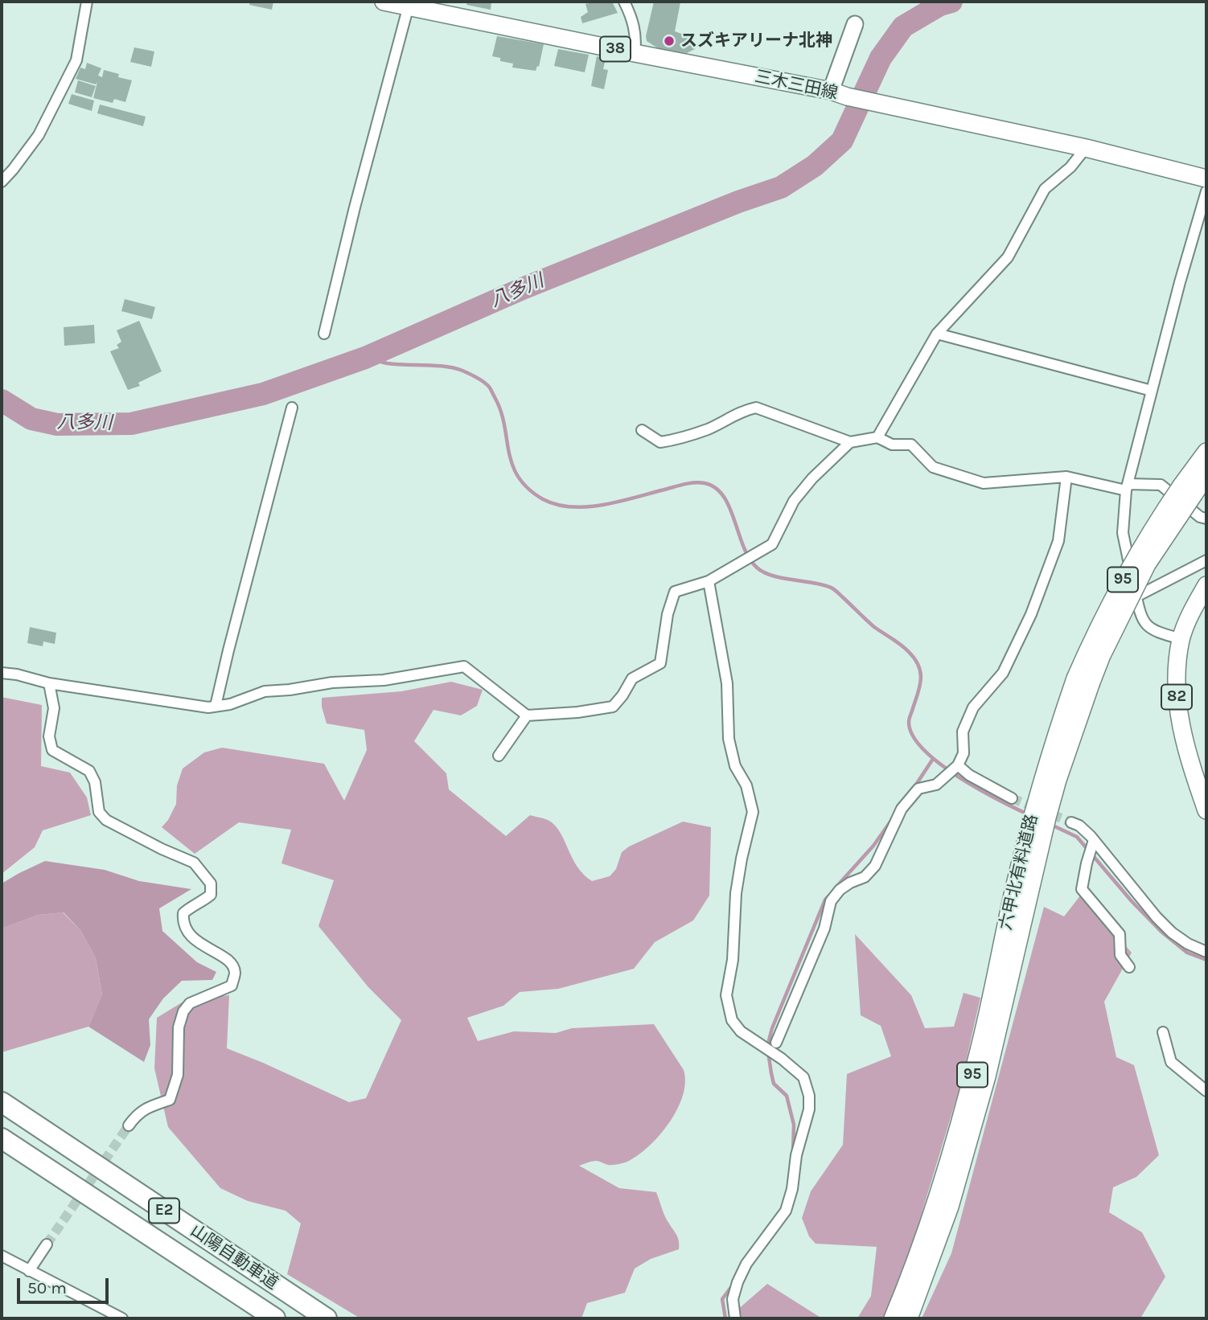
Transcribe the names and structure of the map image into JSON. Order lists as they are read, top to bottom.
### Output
{
  "streets": {
    "highway": ["E2", "山陽自動車道"],
    "main road": [
      "38",
      "三木三田線",
      "95",
      "82",
      "六甲北有料道路"
    ]
  },
  "water": ["八多川"],
  "places": ["スズキアリーナ北神"],
  "scale_bar": "50 m"
}
